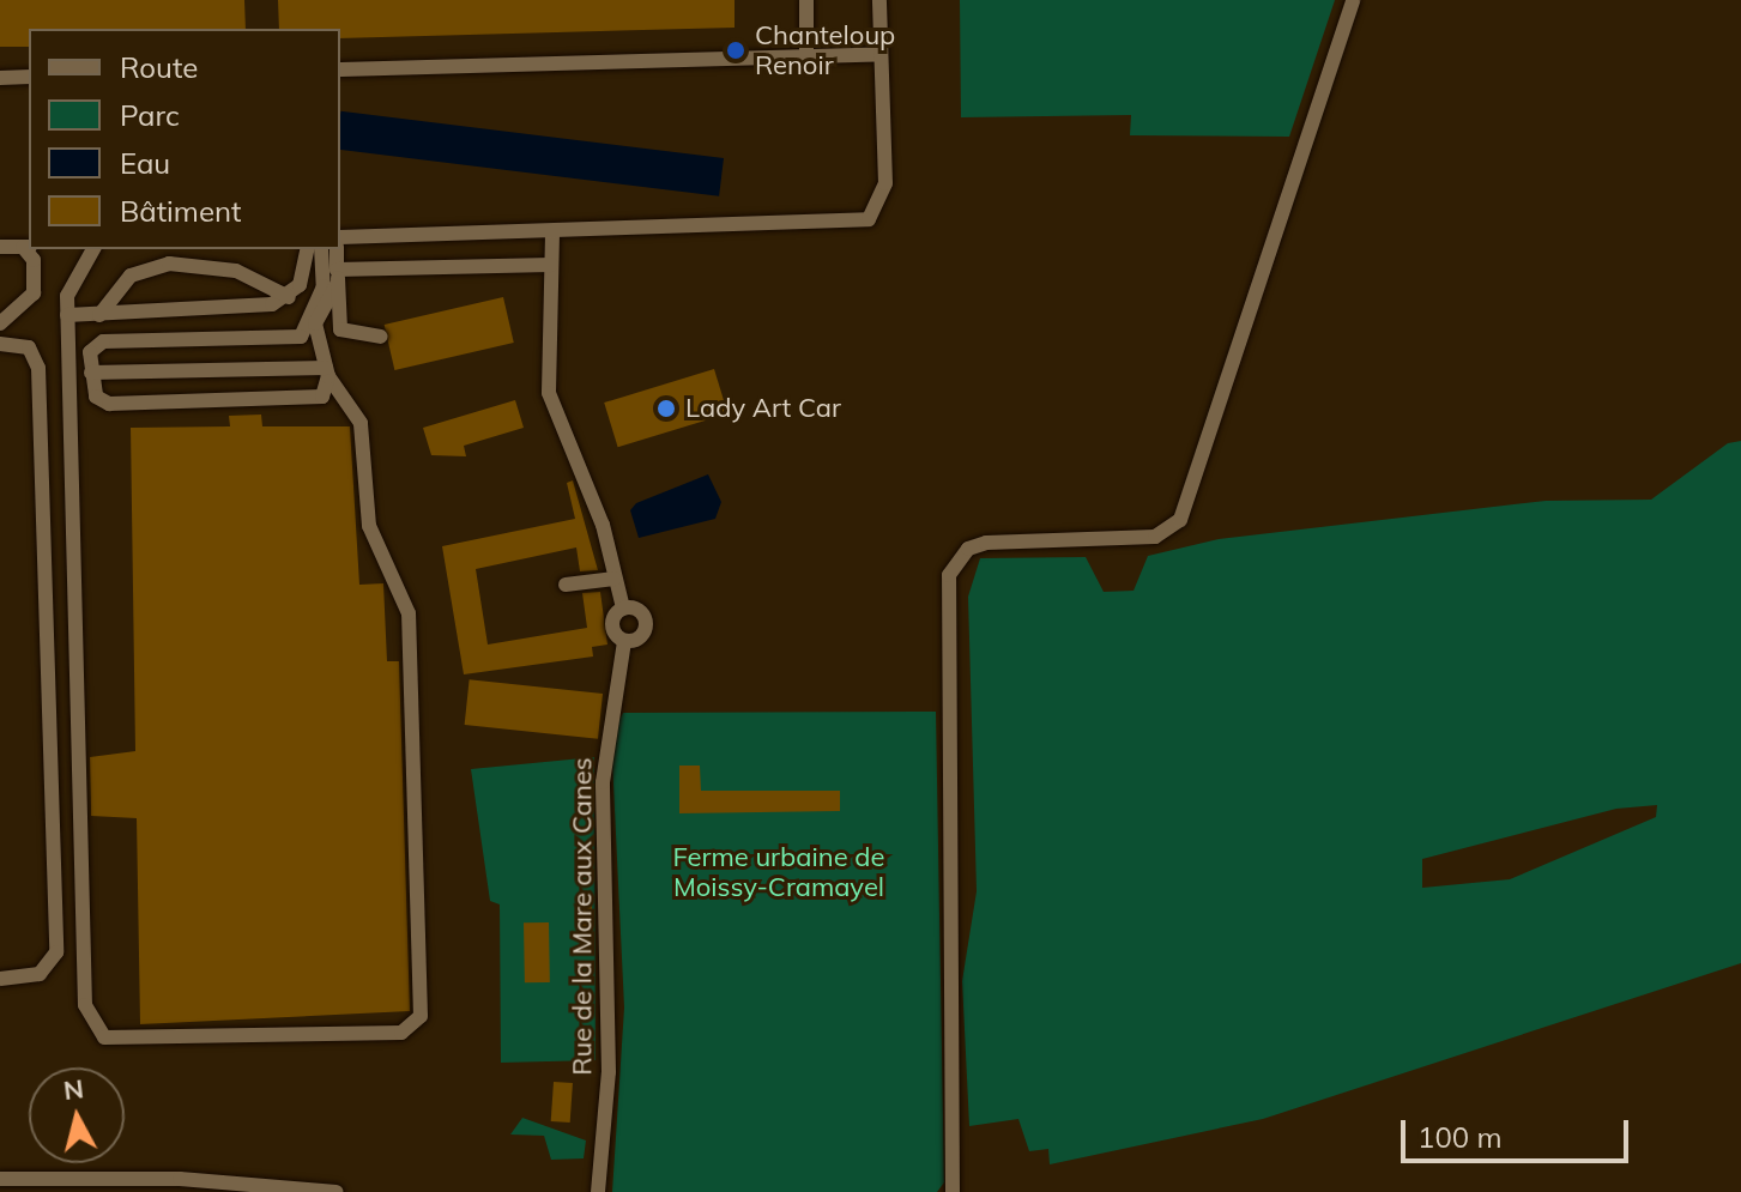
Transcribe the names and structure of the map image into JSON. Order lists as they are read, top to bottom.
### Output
{
  "streets": {
    "street": ["Rue de la Mare aux Canes"]
  },
  "parks": ["Ferme urbaine de Moissy-Cramayel"],
  "places": ["Chanteloup Renoir", "Lady Art Car"],
  "legend": [
    "Route",
    "Parc",
    "Eau",
    "Bâtiment"
  ],
  "scale_bar": "100 m",
  "north": "top"
}
